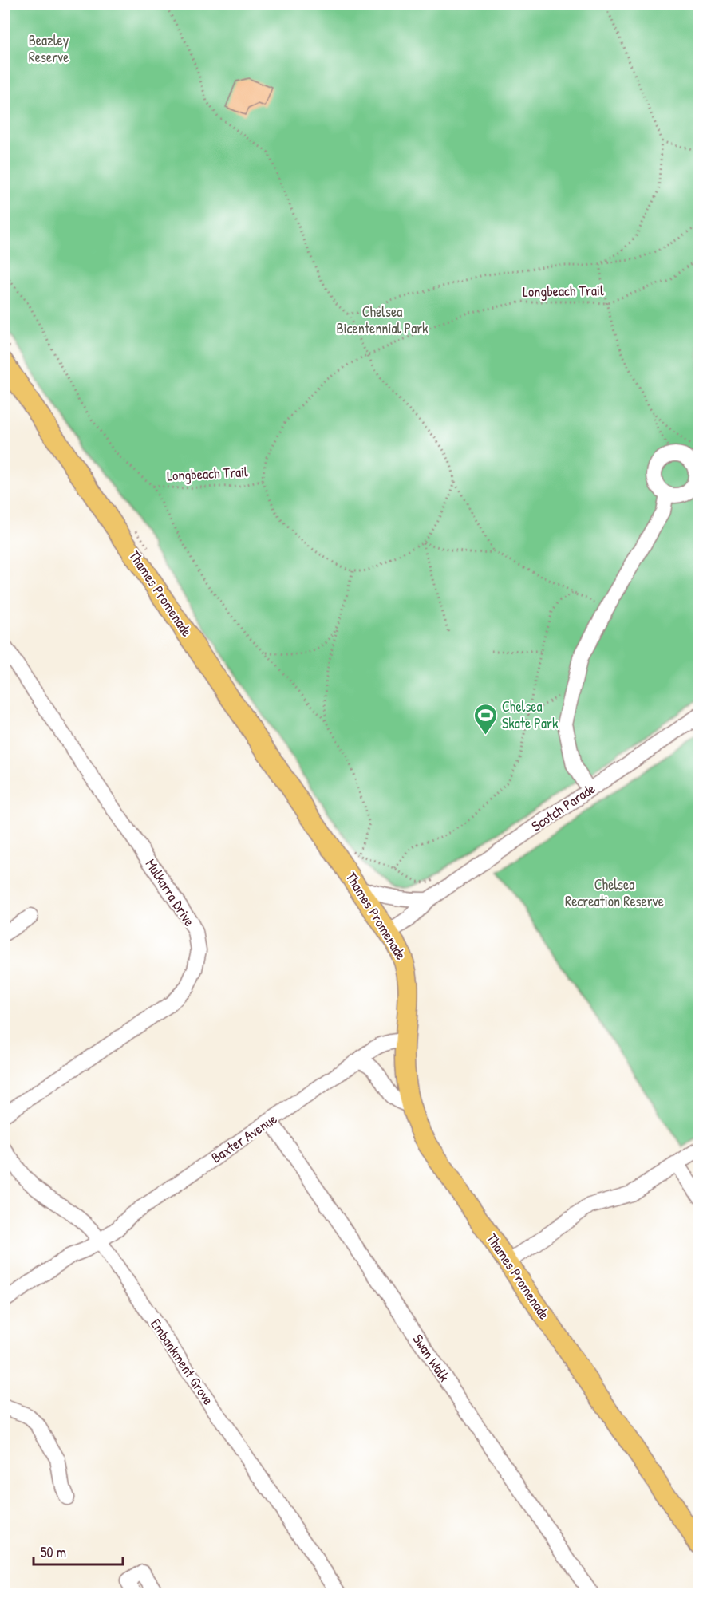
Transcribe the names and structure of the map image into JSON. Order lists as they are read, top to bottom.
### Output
{
  "streets": {
    "main road": ["Thames Promenade"],
    "street": [
      "Scotch Parade",
      "Mulkarra Drive",
      "Baxter Avenue",
      "Swan Walk",
      "Embankment Grove"
    ],
    "path": ["Longbeach Trail"]
  },
  "crossings": [
    ["Thames Promenade", "Scotch Parade"],
    ["Thames Promenade", "Baxter Avenue"],
    ["Baxter Avenue", "Swan Walk"],
    ["Baxter Avenue", "Embankment Grove"]
  ],
  "parks": ["Beazley Reserve", "Chelsea Bicentennial Park", "Chelsea Recreation Reserve"],
  "places": {
    "sports": ["Chelsea Skate Park"]
  },
  "scale_bar": "50 m"
}
